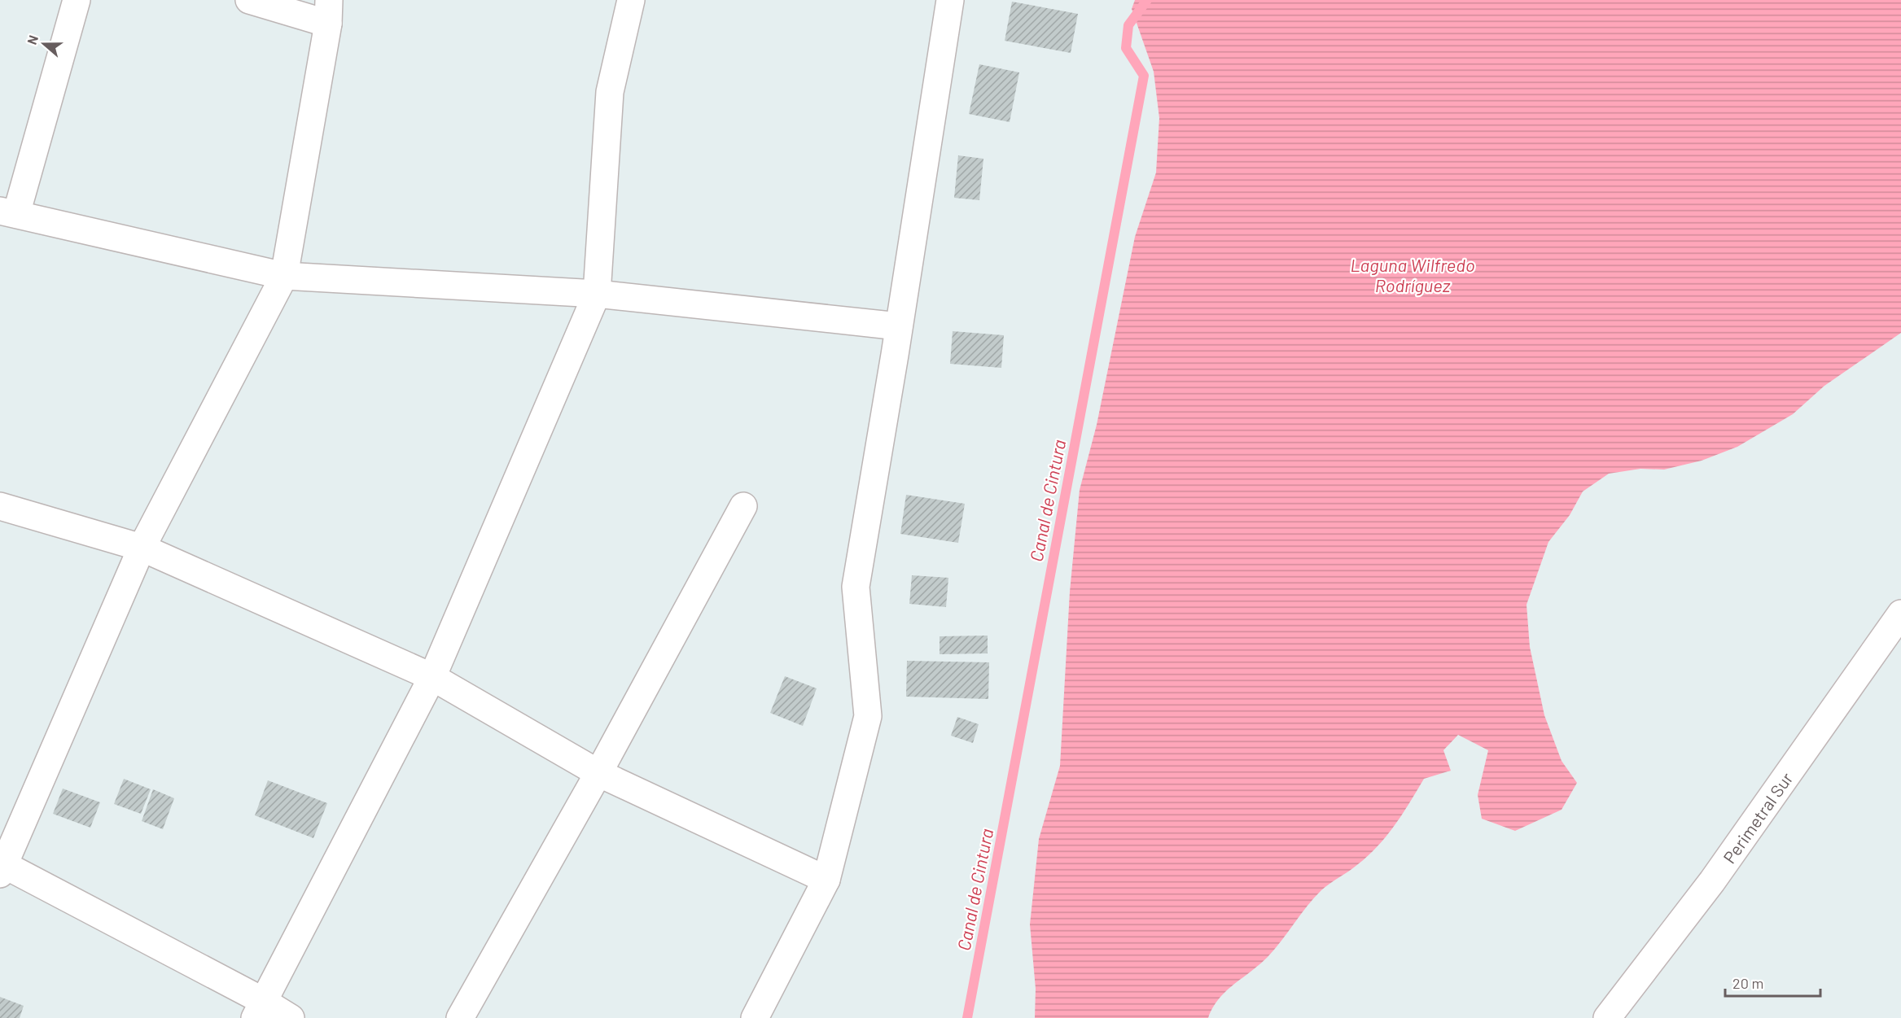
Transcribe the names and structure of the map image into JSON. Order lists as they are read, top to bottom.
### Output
{
  "streets": {
    "street": ["Perimetral Sur"]
  },
  "water": ["Laguna Wilfredo Rodríguez", "Canal de Cintura"],
  "scale_bar": "20 m",
  "north": "left"
}
